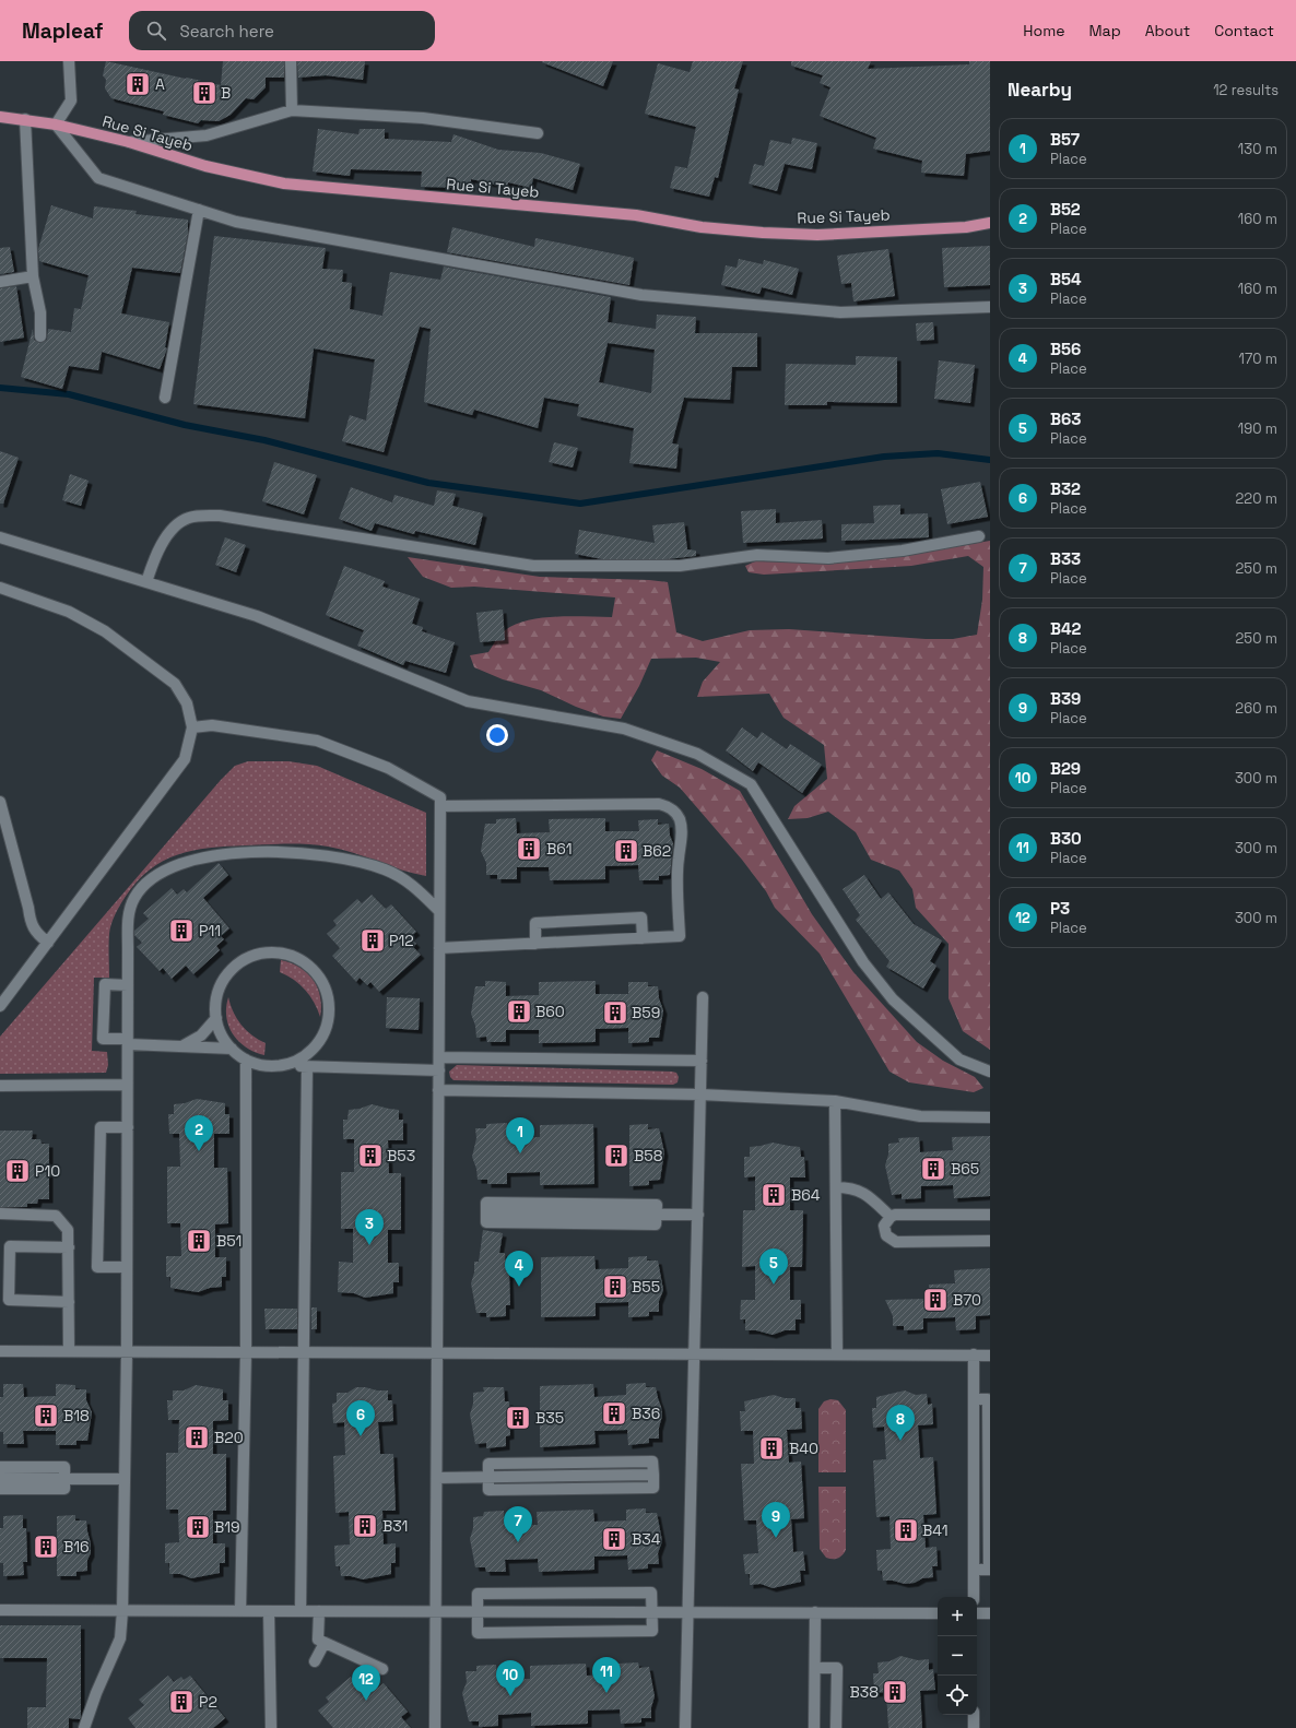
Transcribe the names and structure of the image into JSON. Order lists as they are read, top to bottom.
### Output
{
  "streets": {
    "main road": ["Rue Si Tayeb"]
  },
  "places": {
    "building": [
      "A",
      "B",
      "B61",
      "B62",
      "P11",
      "P12",
      "B60",
      "B59",
      "B53",
      "B58",
      "B65",
      "P10",
      "B64",
      "B51",
      "B55",
      "B70",
      "B36",
      "B18",
      "B35",
      "B20",
      "B40",
      "B31",
      "B19",
      "B41",
      "B34",
      "B16",
      "B38",
      "P2"
    ]
  },
  "page": {
    "header": "Mapleaf",
    "search": "Search here",
    "nav": [
      "Home",
      "Map",
      "About",
      "Contact"
    ],
    "heading": ["Nearby", "12 results"],
    "list": [
      {
        "mark": "1",
        "name": "B57",
        "note": "Place",
        "value": "130 m"
      },
      {
        "mark": "2",
        "name": "B52",
        "note": "Place",
        "value": "160 m"
      },
      {
        "mark": "3",
        "name": "B54",
        "note": "Place",
        "value": "160 m"
      },
      {
        "mark": "4",
        "name": "B56",
        "note": "Place",
        "value": "170 m"
      },
      {
        "mark": "5",
        "name": "B63",
        "note": "Place",
        "value": "190 m"
      },
      {
        "mark": "6",
        "name": "B32",
        "note": "Place",
        "value": "220 m"
      },
      {
        "mark": "7",
        "name": "B33",
        "note": "Place",
        "value": "250 m"
      },
      {
        "mark": "8",
        "name": "B42",
        "note": "Place",
        "value": "250 m"
      },
      {
        "mark": "9",
        "name": "B39",
        "note": "Place",
        "value": "260 m"
      },
      {
        "mark": "10",
        "name": "B29",
        "note": "Place",
        "value": "300 m"
      },
      {
        "mark": "11",
        "name": "B30",
        "note": "Place",
        "value": "300 m"
      },
      {
        "mark": "12",
        "name": "P3",
        "note": "Place",
        "value": "300 m"
      }
    ],
    "pins": [
      "2",
      "1",
      "3",
      "5",
      "4",
      "6",
      "8",
      "9",
      "7",
      "11",
      "10",
      "12"
    ],
    "map_buttons": ["+", "−"]
  }
}
